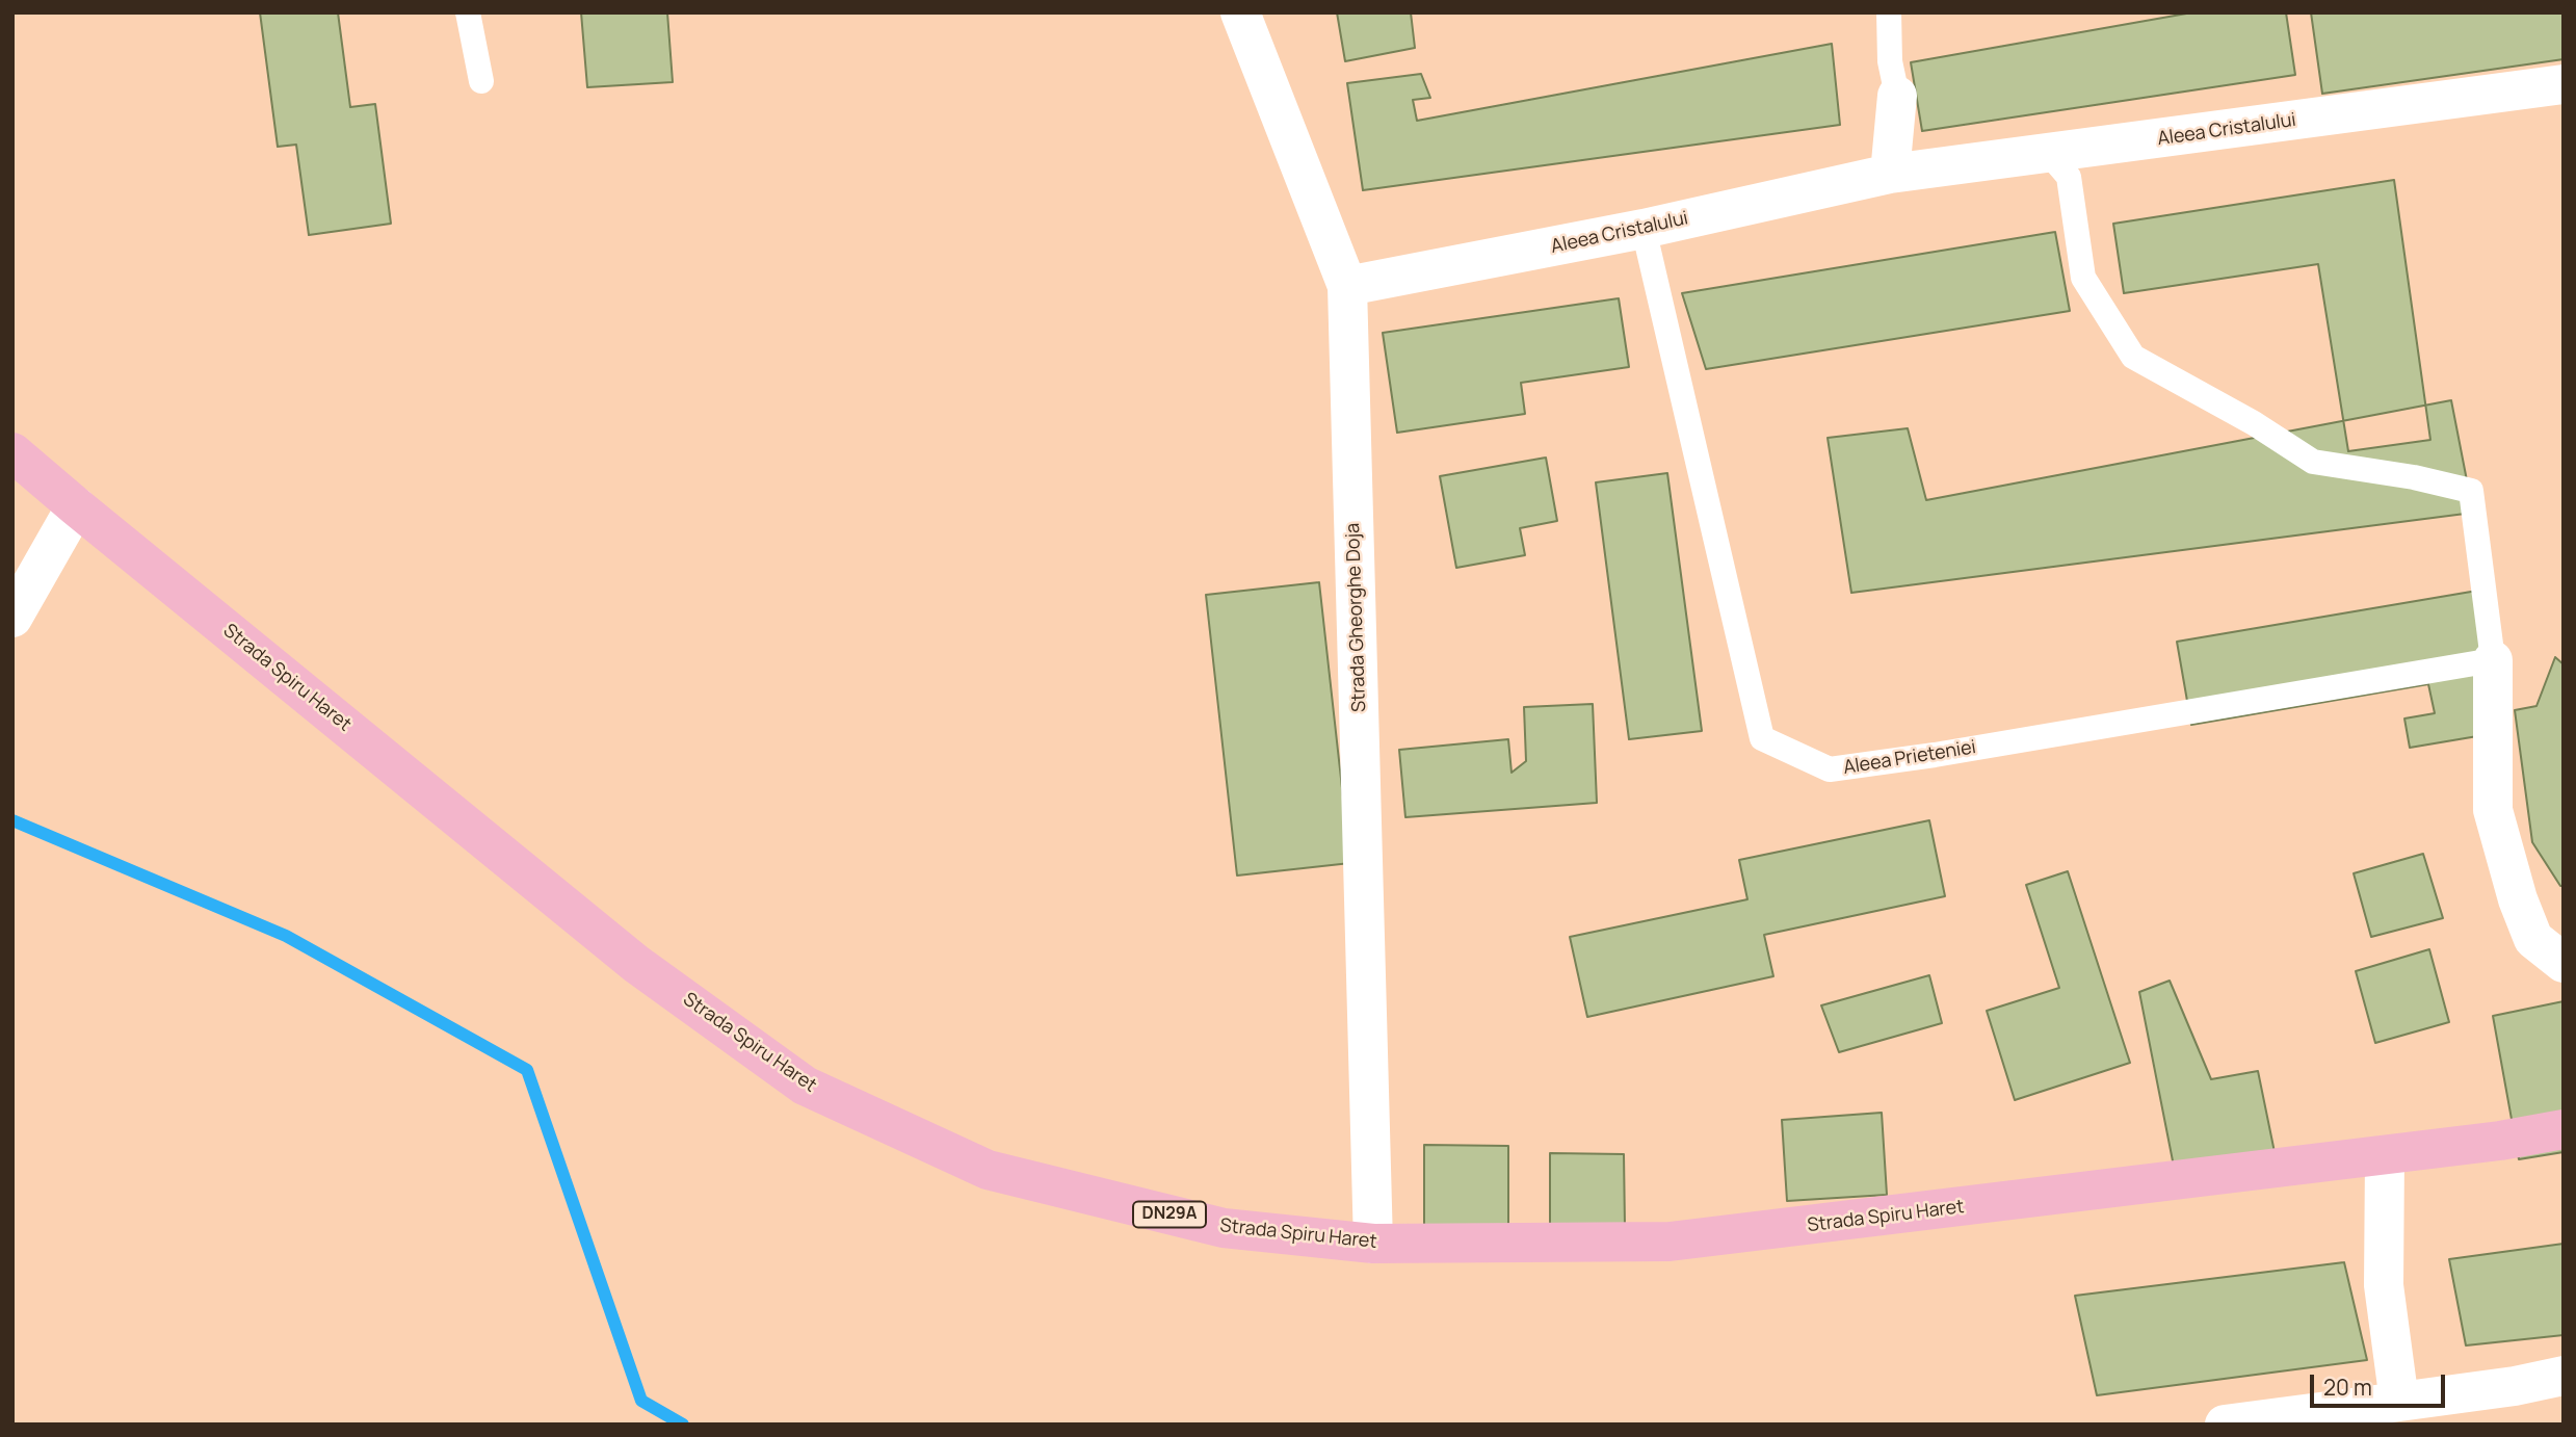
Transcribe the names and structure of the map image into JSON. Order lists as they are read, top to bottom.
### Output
{
  "streets": {
    "main road": ["Strada Spiru Haret", "DN29A"],
    "street": ["Aleea Cristalului", "Strada Gheorghe Doja"],
    "lane": ["Aleea Prieteniei"]
  },
  "crossings": [
    ["Aleea Cristalului", "Strada Gheorghe Doja"],
    ["Aleea Cristalului", "Aleea Prieteniei"],
    ["Strada Gheorghe Doja", "Strada Spiru Haret"]
  ],
  "scale_bar": "20 m"
}
